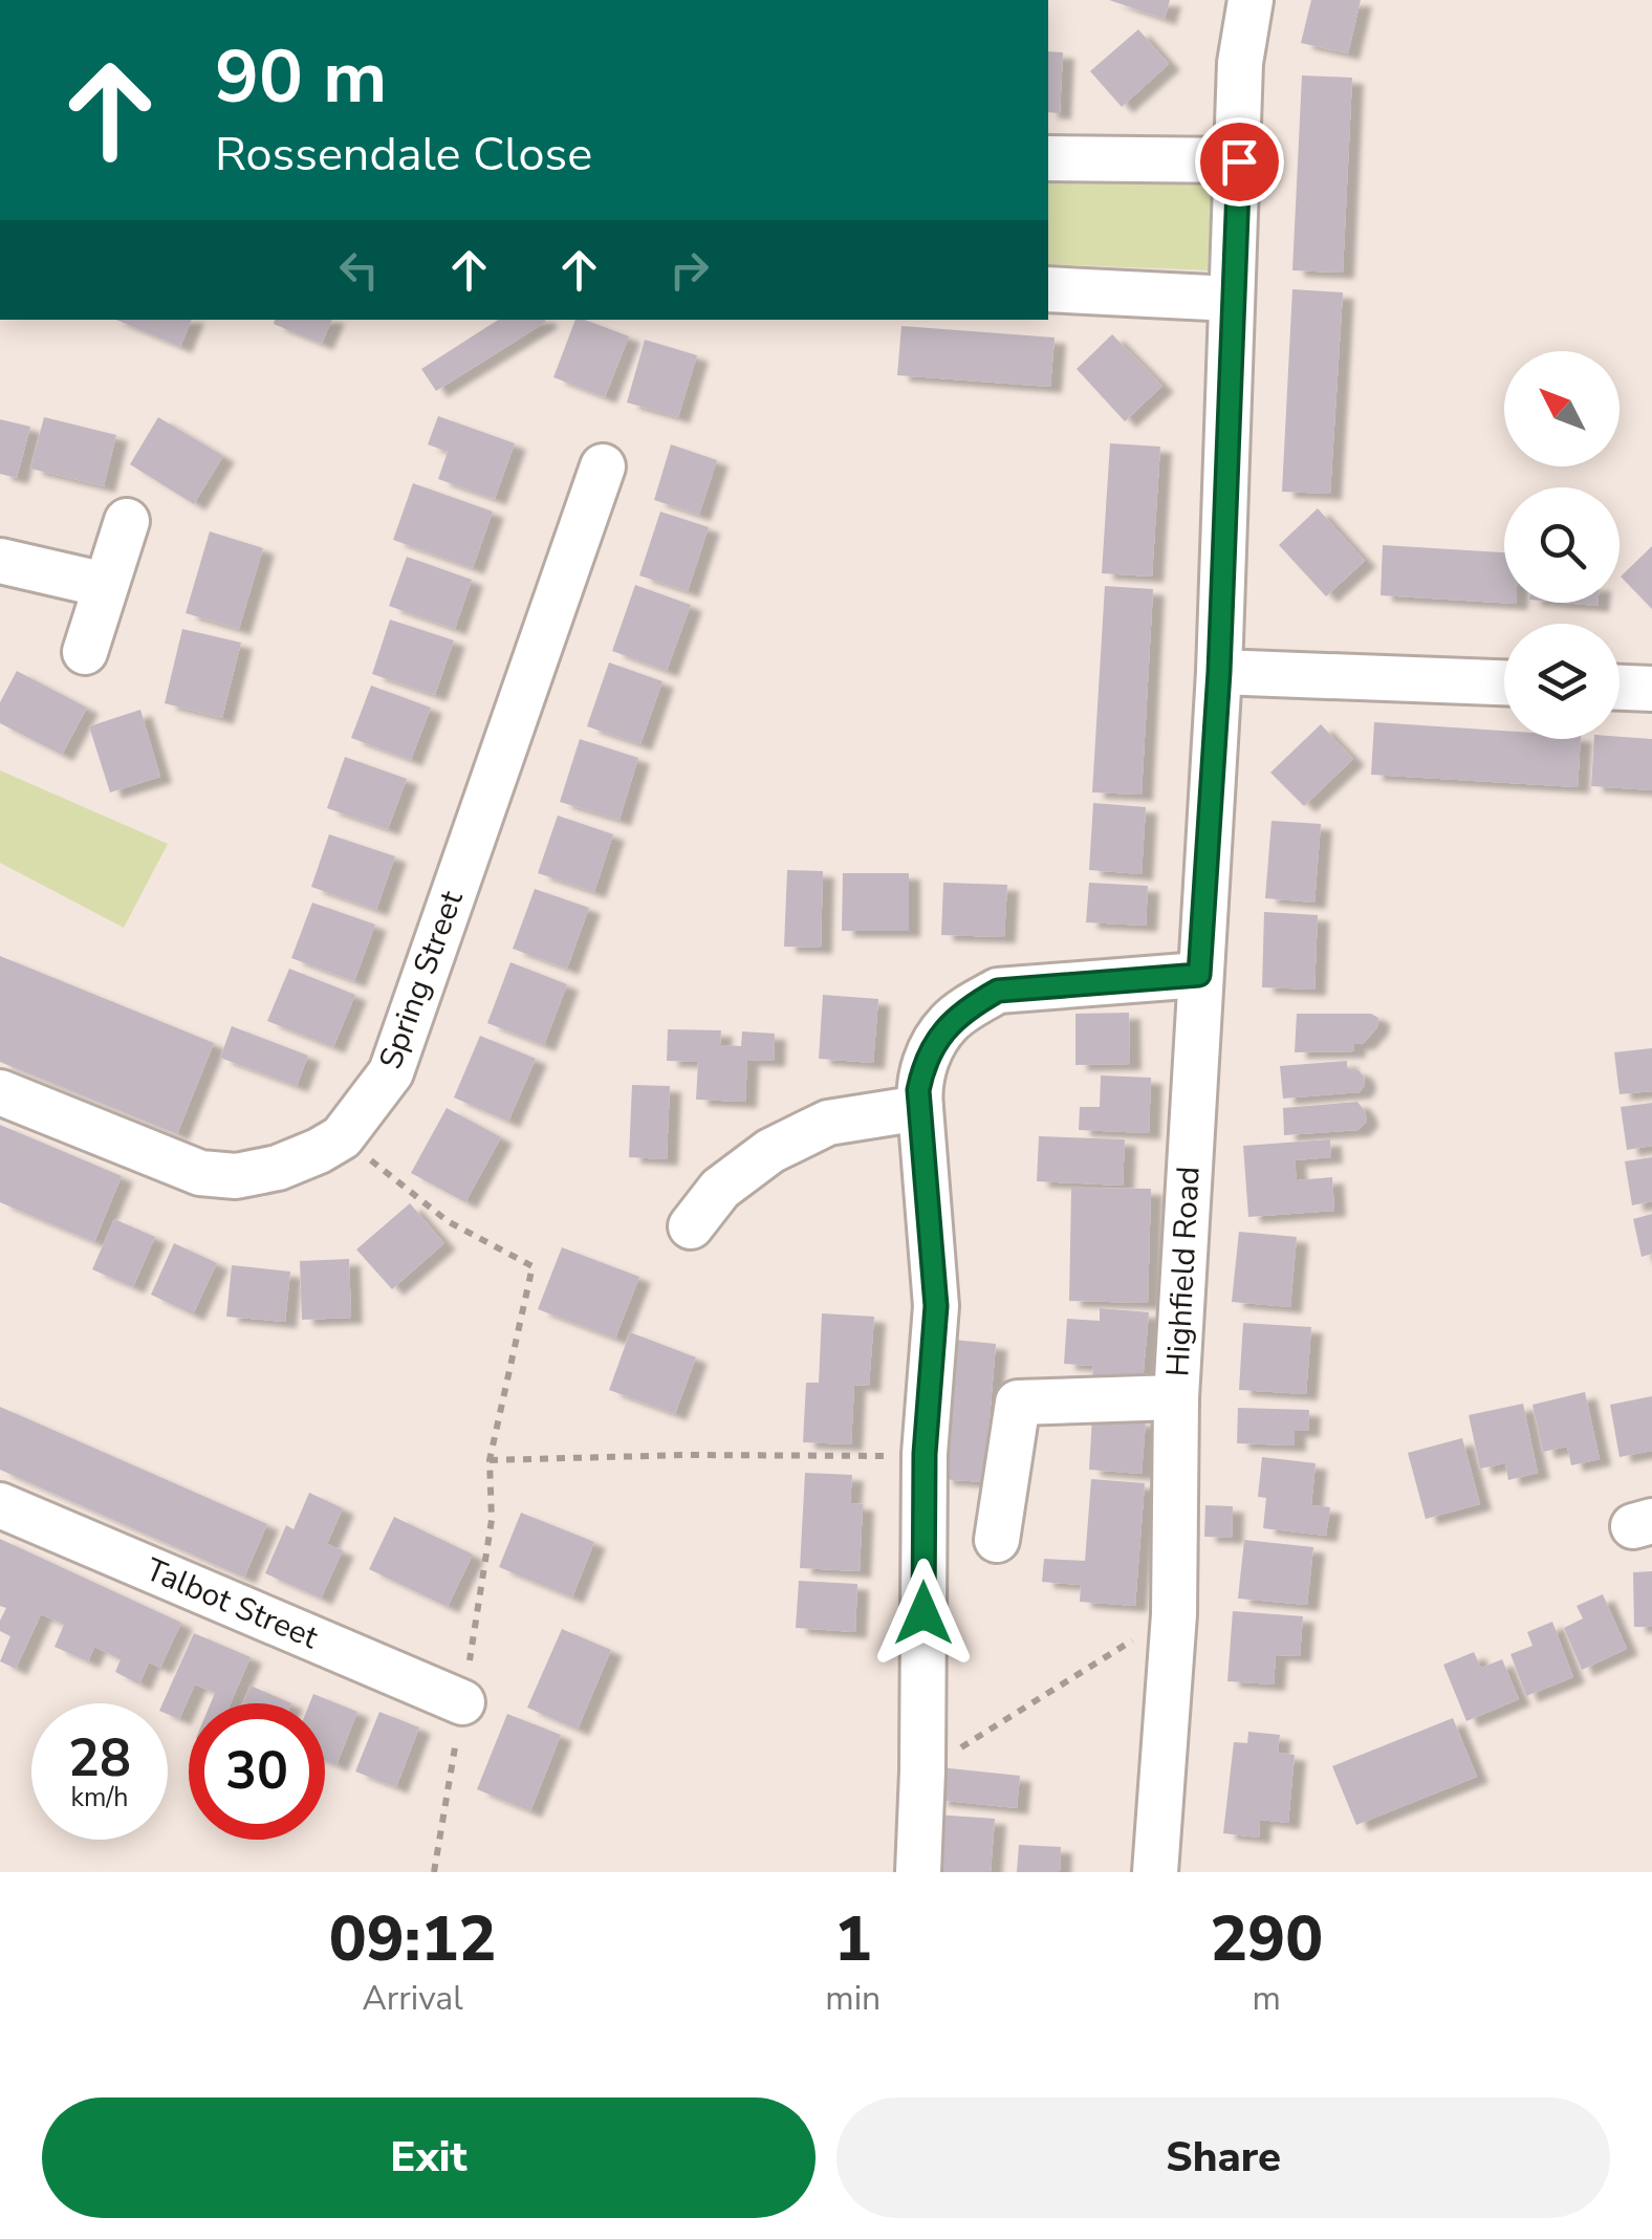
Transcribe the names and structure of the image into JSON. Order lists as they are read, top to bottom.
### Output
{
  "streets": {
    "street": ["Spring Street", "Highfield Road", "Talbot Street"]
  },
  "north": "top left",
  "page": {
    "turn": ["90 m", "Rossendale Close"],
    "speed": "28 km/h",
    "limit": "30",
    "eta": [
      "09:12",
      "Arrival",
      "1",
      "min",
      "290",
      "m"
    ],
    "buttons": ["Exit", "Share"]
  }
}
